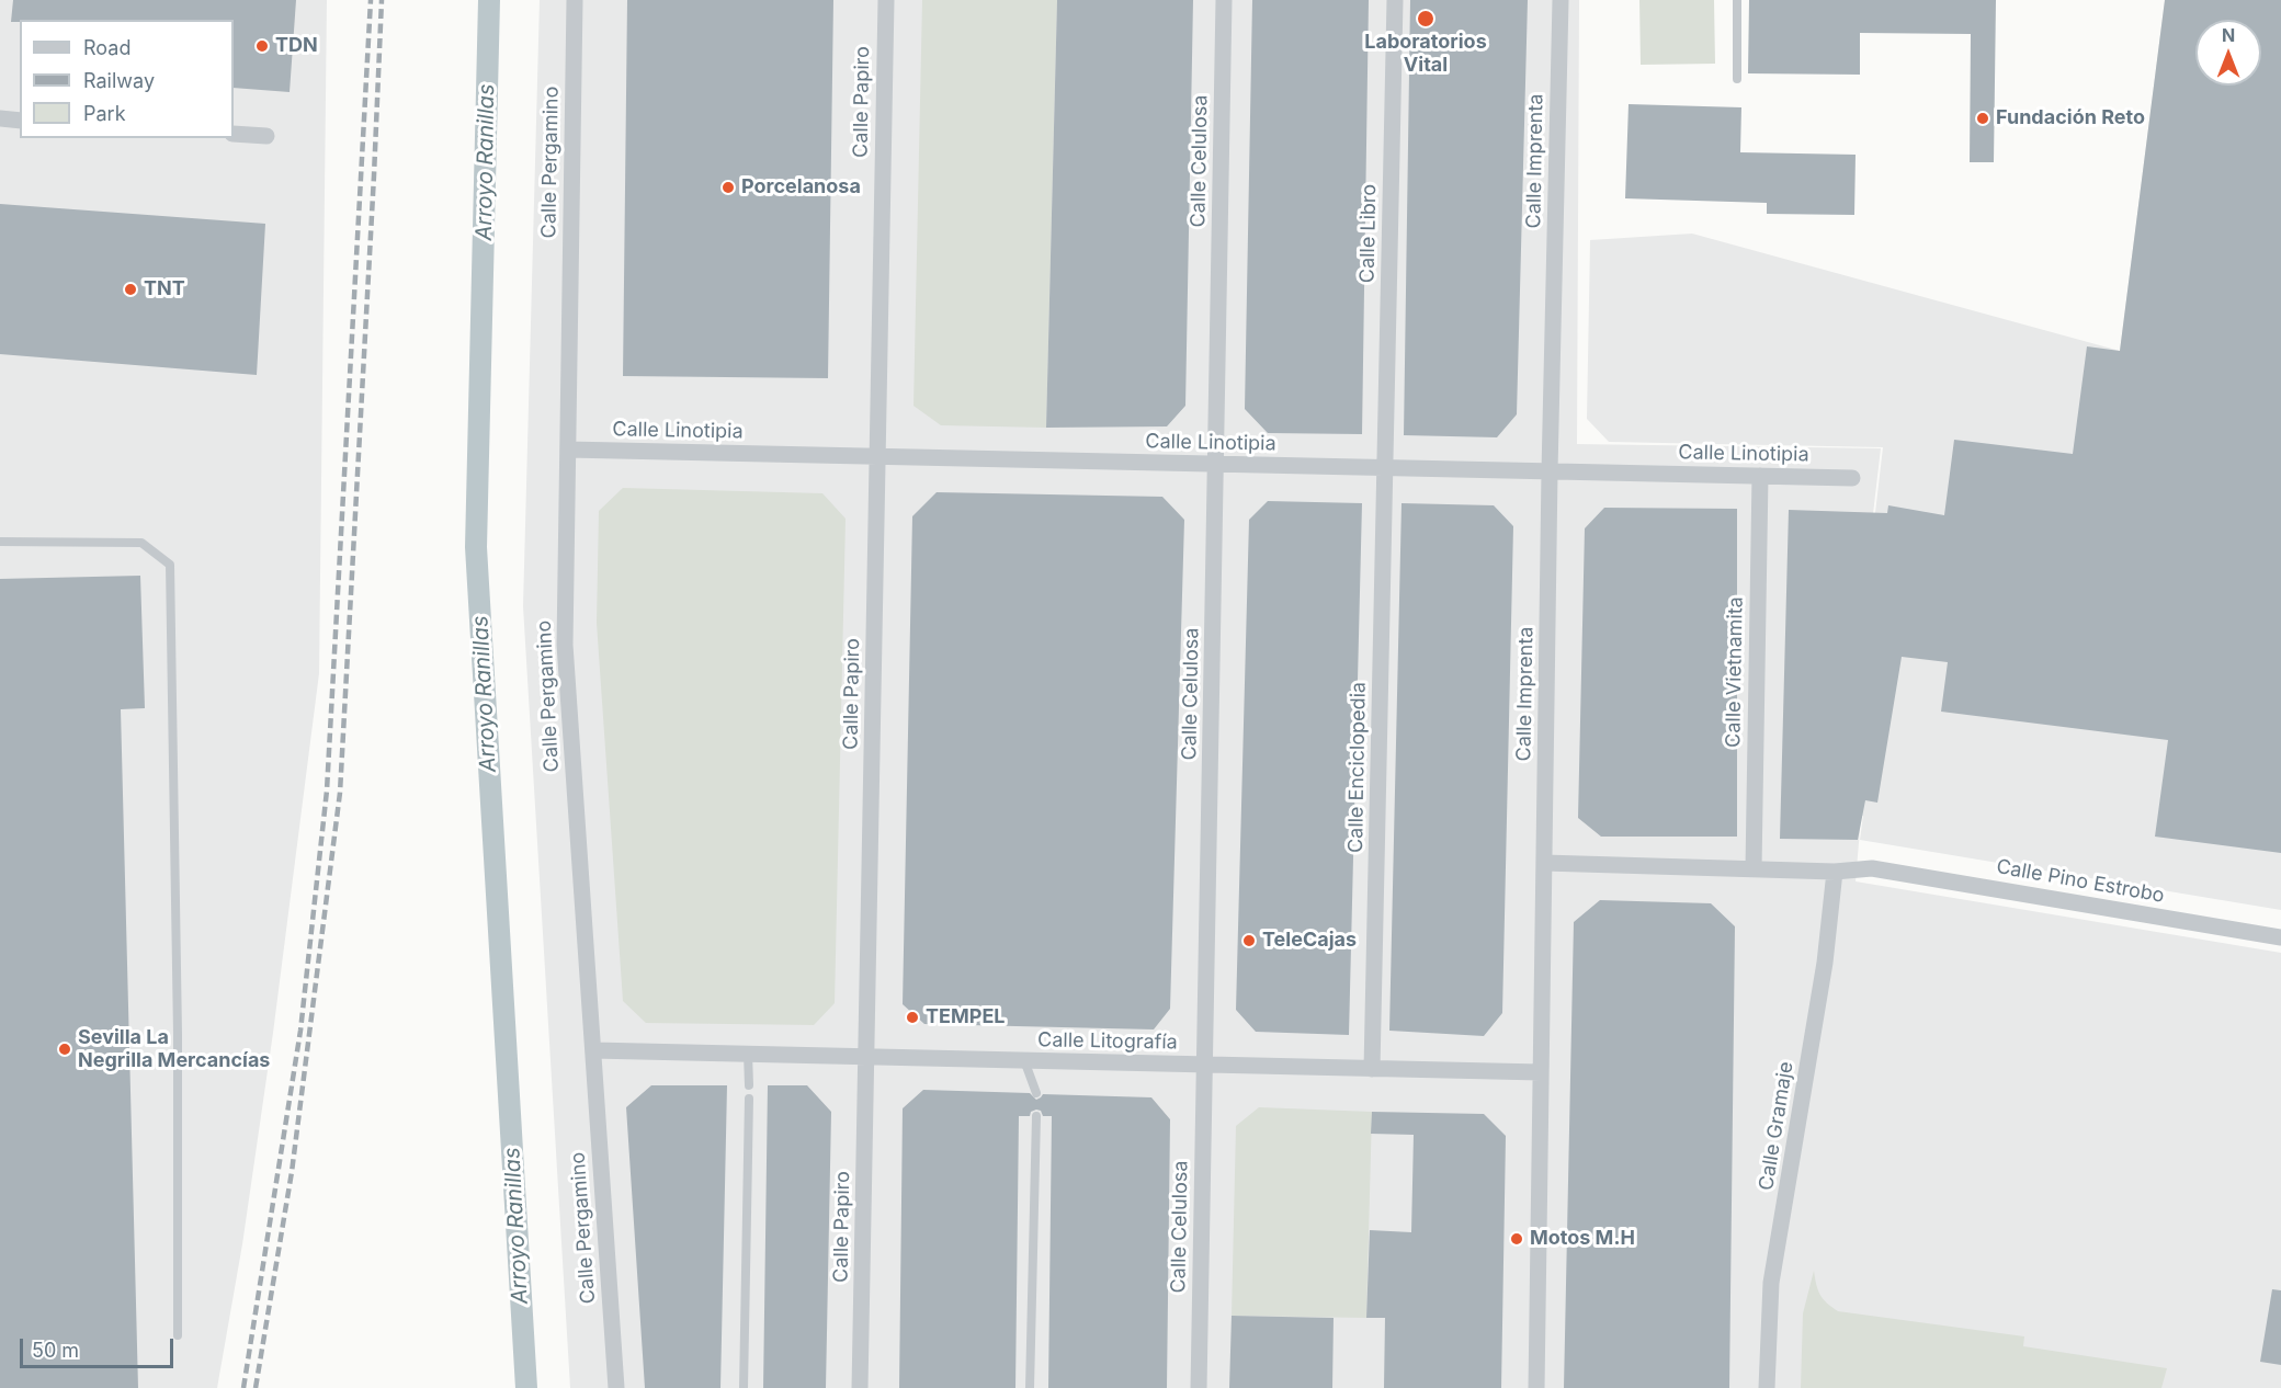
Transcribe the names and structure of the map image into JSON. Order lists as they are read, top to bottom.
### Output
{
  "streets": {
    "street": [
      "Calle Papiro",
      "Calle Celulosa",
      "Calle Imprenta",
      "Calle Pergamino",
      "Calle Libro",
      "Calle Linotipia",
      "Calle Vietnamita",
      "Calle Enciclopedia",
      "Calle Pino Estrobo",
      "Calle Litografía",
      "Calle Gramaje"
    ]
  },
  "crossings": [
    ["Calle Papiro", "Calle Linotipia"],
    ["Calle Papiro", "Calle Litografía"],
    ["Calle Celulosa", "Calle Linotipia"],
    ["Calle Celulosa", "Calle Litografía"],
    ["Calle Imprenta", "Calle Linotipia"],
    ["Calle Imprenta", "Calle Pino Estrobo"],
    ["Calle Imprenta", "Calle Litografía"],
    ["Calle Pergamino", "Calle Linotipia"],
    ["Calle Pergamino", "Calle Litografía"],
    ["Calle Libro", "Calle Linotipia"],
    ["Calle Libro", "Calle Enciclopedia"],
    ["Calle Linotipia", "Calle Vietnamita"],
    ["Calle Linotipia", "Calle Enciclopedia"],
    ["Calle Vietnamita", "Calle Pino Estrobo"],
    ["Calle Enciclopedia", "Calle Litografía"],
    ["Calle Pino Estrobo", "Calle Gramaje"]
  ],
  "water": ["Arroyo Ranillas"],
  "places": [
    "Laboratorios Vital",
    "TDN",
    "Fundación Reto",
    "Porcelanosa",
    "TNT",
    "TeleCajas",
    "TEMPEL",
    "Sevilla La Negrilla Mercancías",
    "Motos M.H"
  ],
  "legend": ["Road", "Railway", "Park"],
  "scale_bar": "50 m",
  "north": "top"
}
